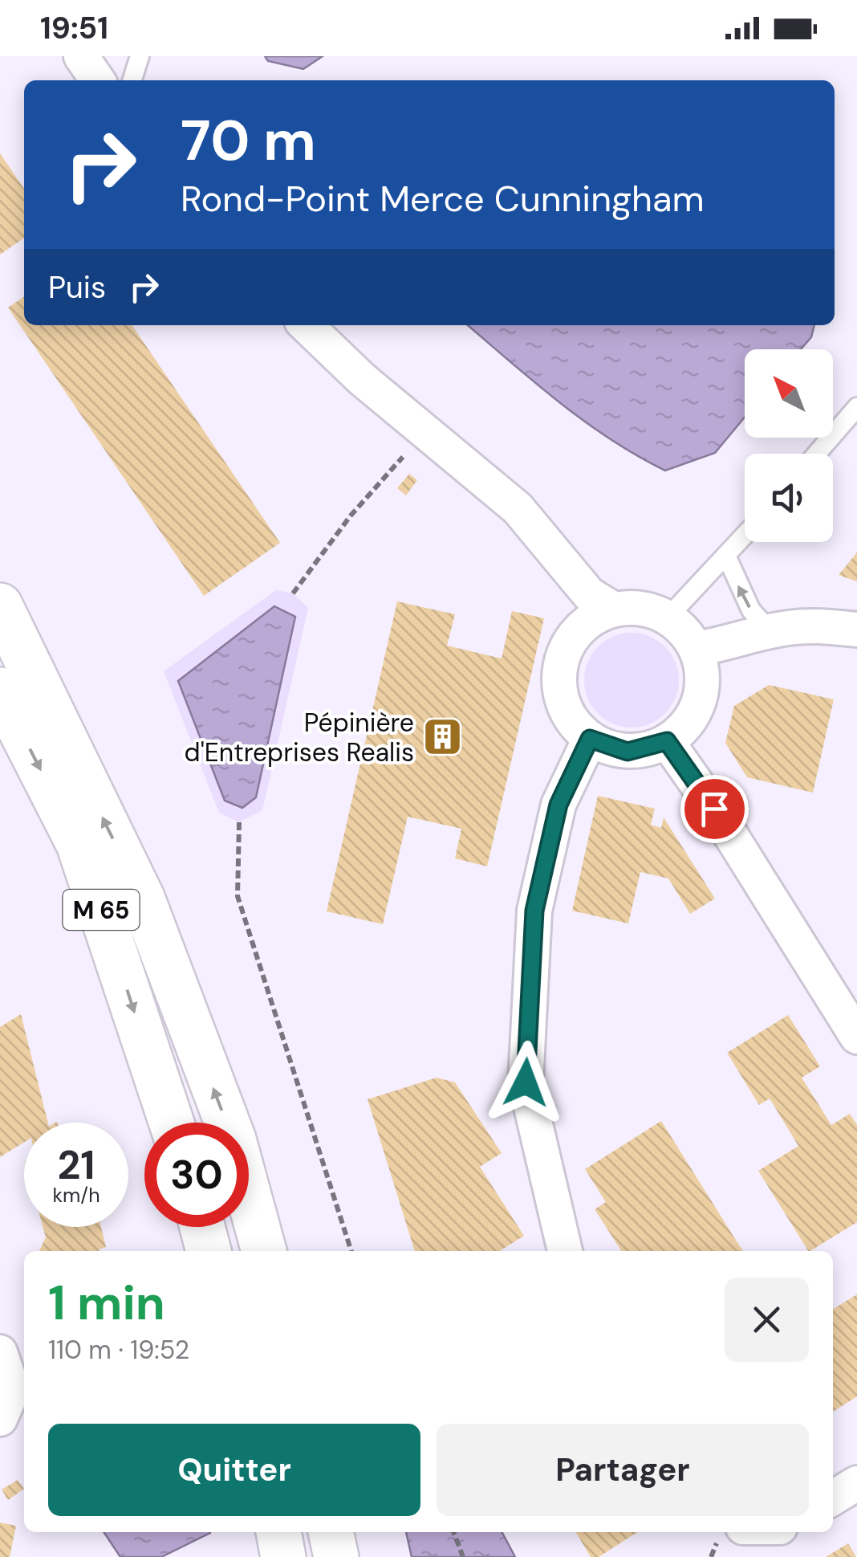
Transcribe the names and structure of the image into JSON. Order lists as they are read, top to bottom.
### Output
{
  "streets": {
    "main road": ["M 65"]
  },
  "places": {
    "building": ["Pépinière d'Entreprises Realis"]
  },
  "north": "top left",
  "page": {
    "status": "19:51",
    "turn": ["70 m", "Rond-Point Merce Cunningham"],
    "then": "Puis",
    "speed": "21 km/h",
    "limit": "30",
    "heading": ["1 min", "110 m · 19:52"],
    "buttons": ["Quitter", "Partager"]
  }
}
